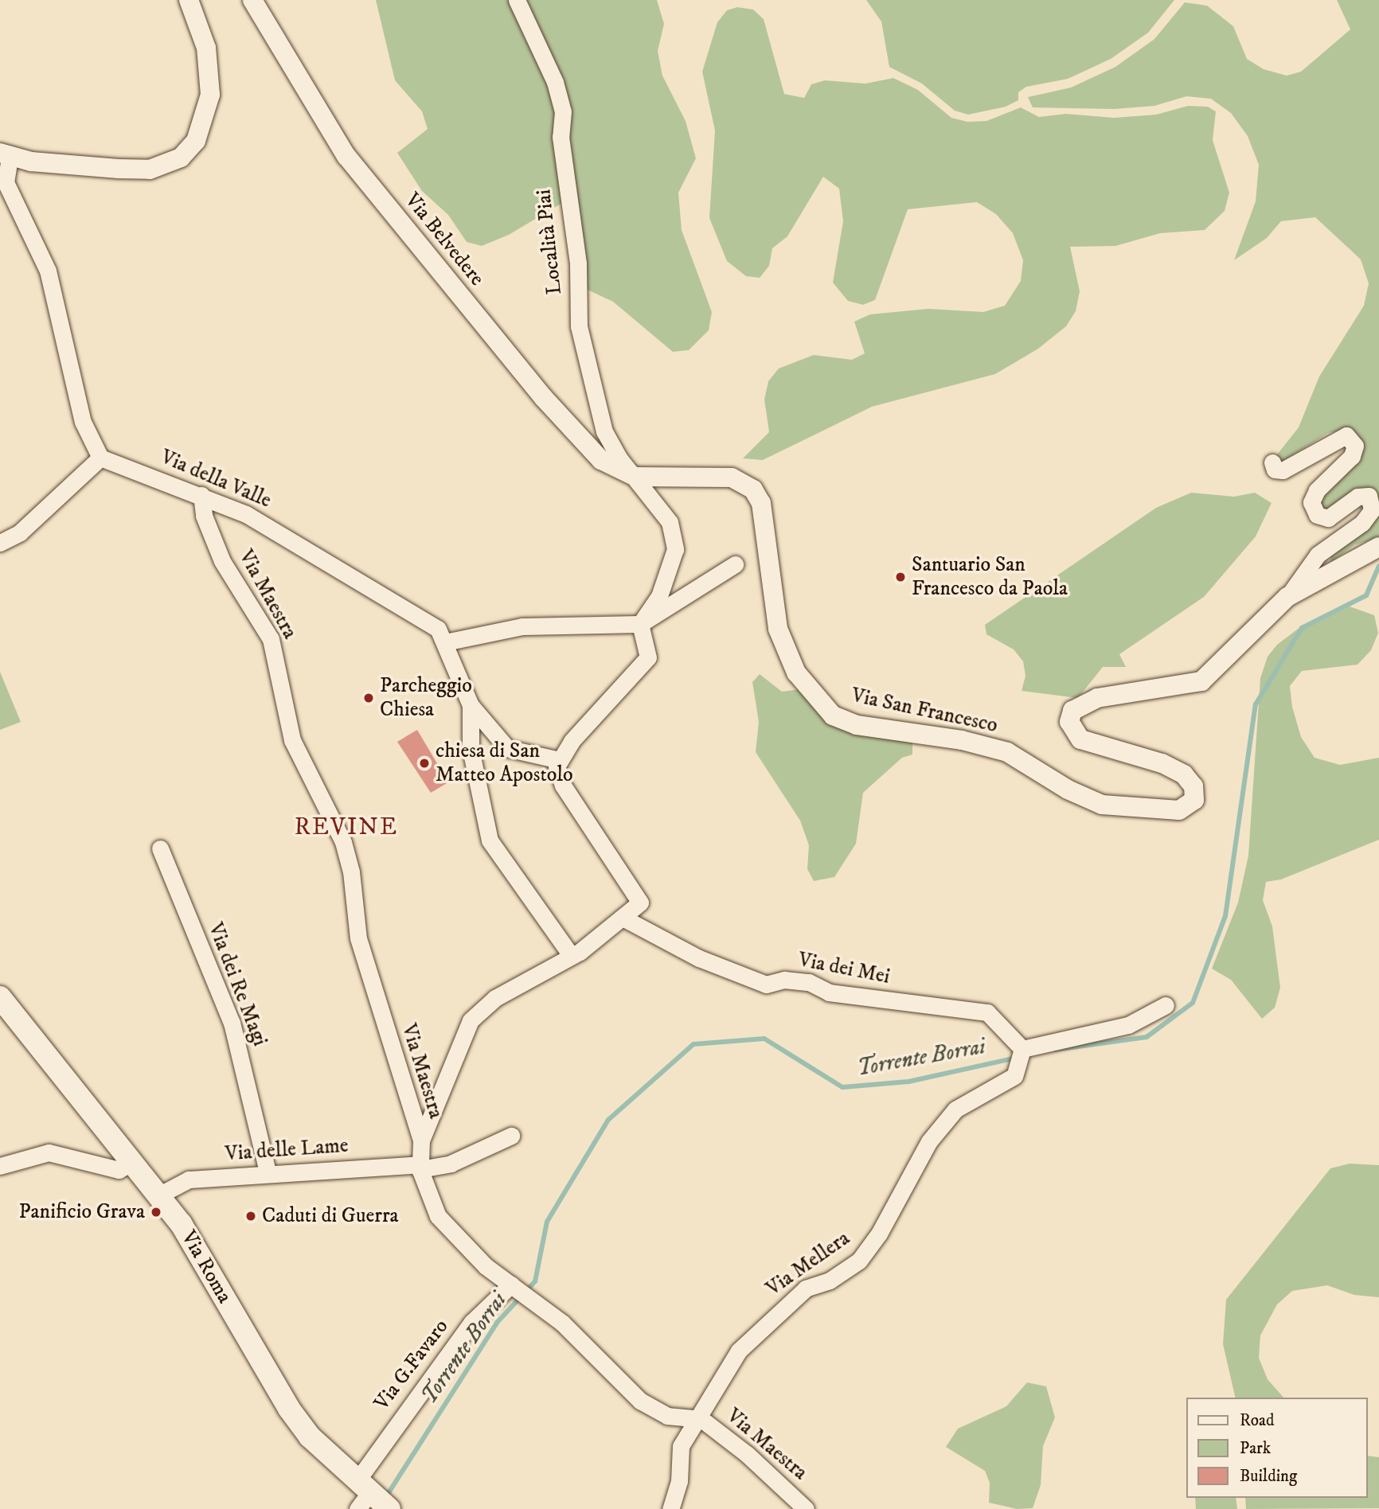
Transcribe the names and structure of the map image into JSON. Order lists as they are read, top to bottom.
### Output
{
  "streets": {
    "main road": ["Via Roma"],
    "street": [
      "Via Belvedere",
      "Località Piai",
      "Via della Valle",
      "Via Maestra",
      "Via San Francesco",
      "Via dei Mei",
      "Via dei Re Magi",
      "Via delle Lame",
      "Via Mellera",
      "Via G.Favaro"
    ]
  },
  "crossings": [
    ["Via Belvedere", "Località Piai"],
    ["Via Belvedere", "Via San Francesco"],
    ["Località Piai", "Via San Francesco"],
    ["Via della Valle", "Via Maestra"],
    ["Via Maestra", "Via delle Lame"],
    ["Via Maestra", "Via Mellera"],
    ["Via Maestra", "Via G.Favaro"],
    ["Via dei Mei", "Via Mellera"],
    ["Via dei Re Magi", "Via delle Lame"],
    ["Via delle Lame", "Via Roma"],
    ["Via Roma", "Via G.Favaro"]
  ],
  "districts": ["REVINE"],
  "water": ["Torrente Borrai"],
  "places": [
    "Santuario San Francesco da Paola",
    "Parcheggio Chiesa",
    "chiesa di San Matteo Apostolo",
    "Panificio Grava",
    "Caduti di Guerra"
  ],
  "legend": ["Road", "Park", "Building"]
}
